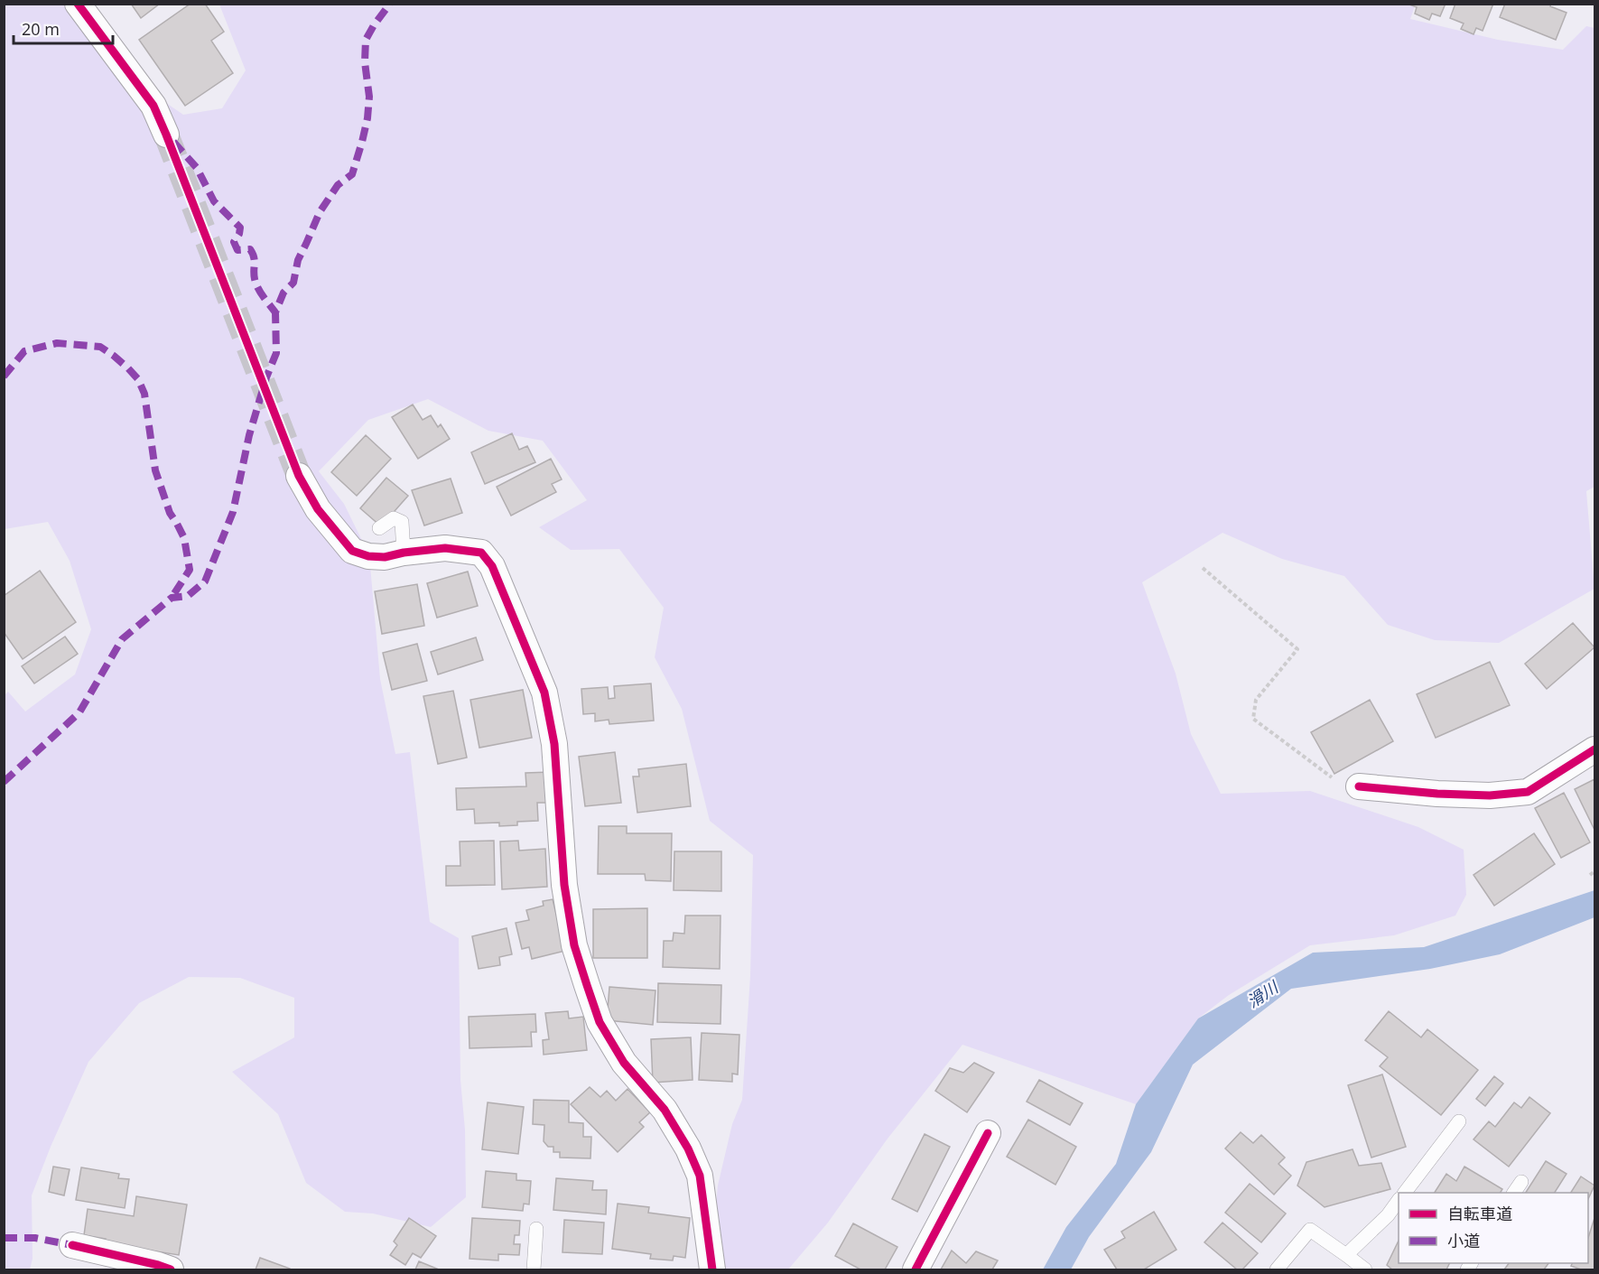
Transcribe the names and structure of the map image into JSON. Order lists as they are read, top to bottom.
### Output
{
  "water": ["滑川"],
  "legend": ["自転車道", "小道"],
  "scale_bar": "20 m"
}
